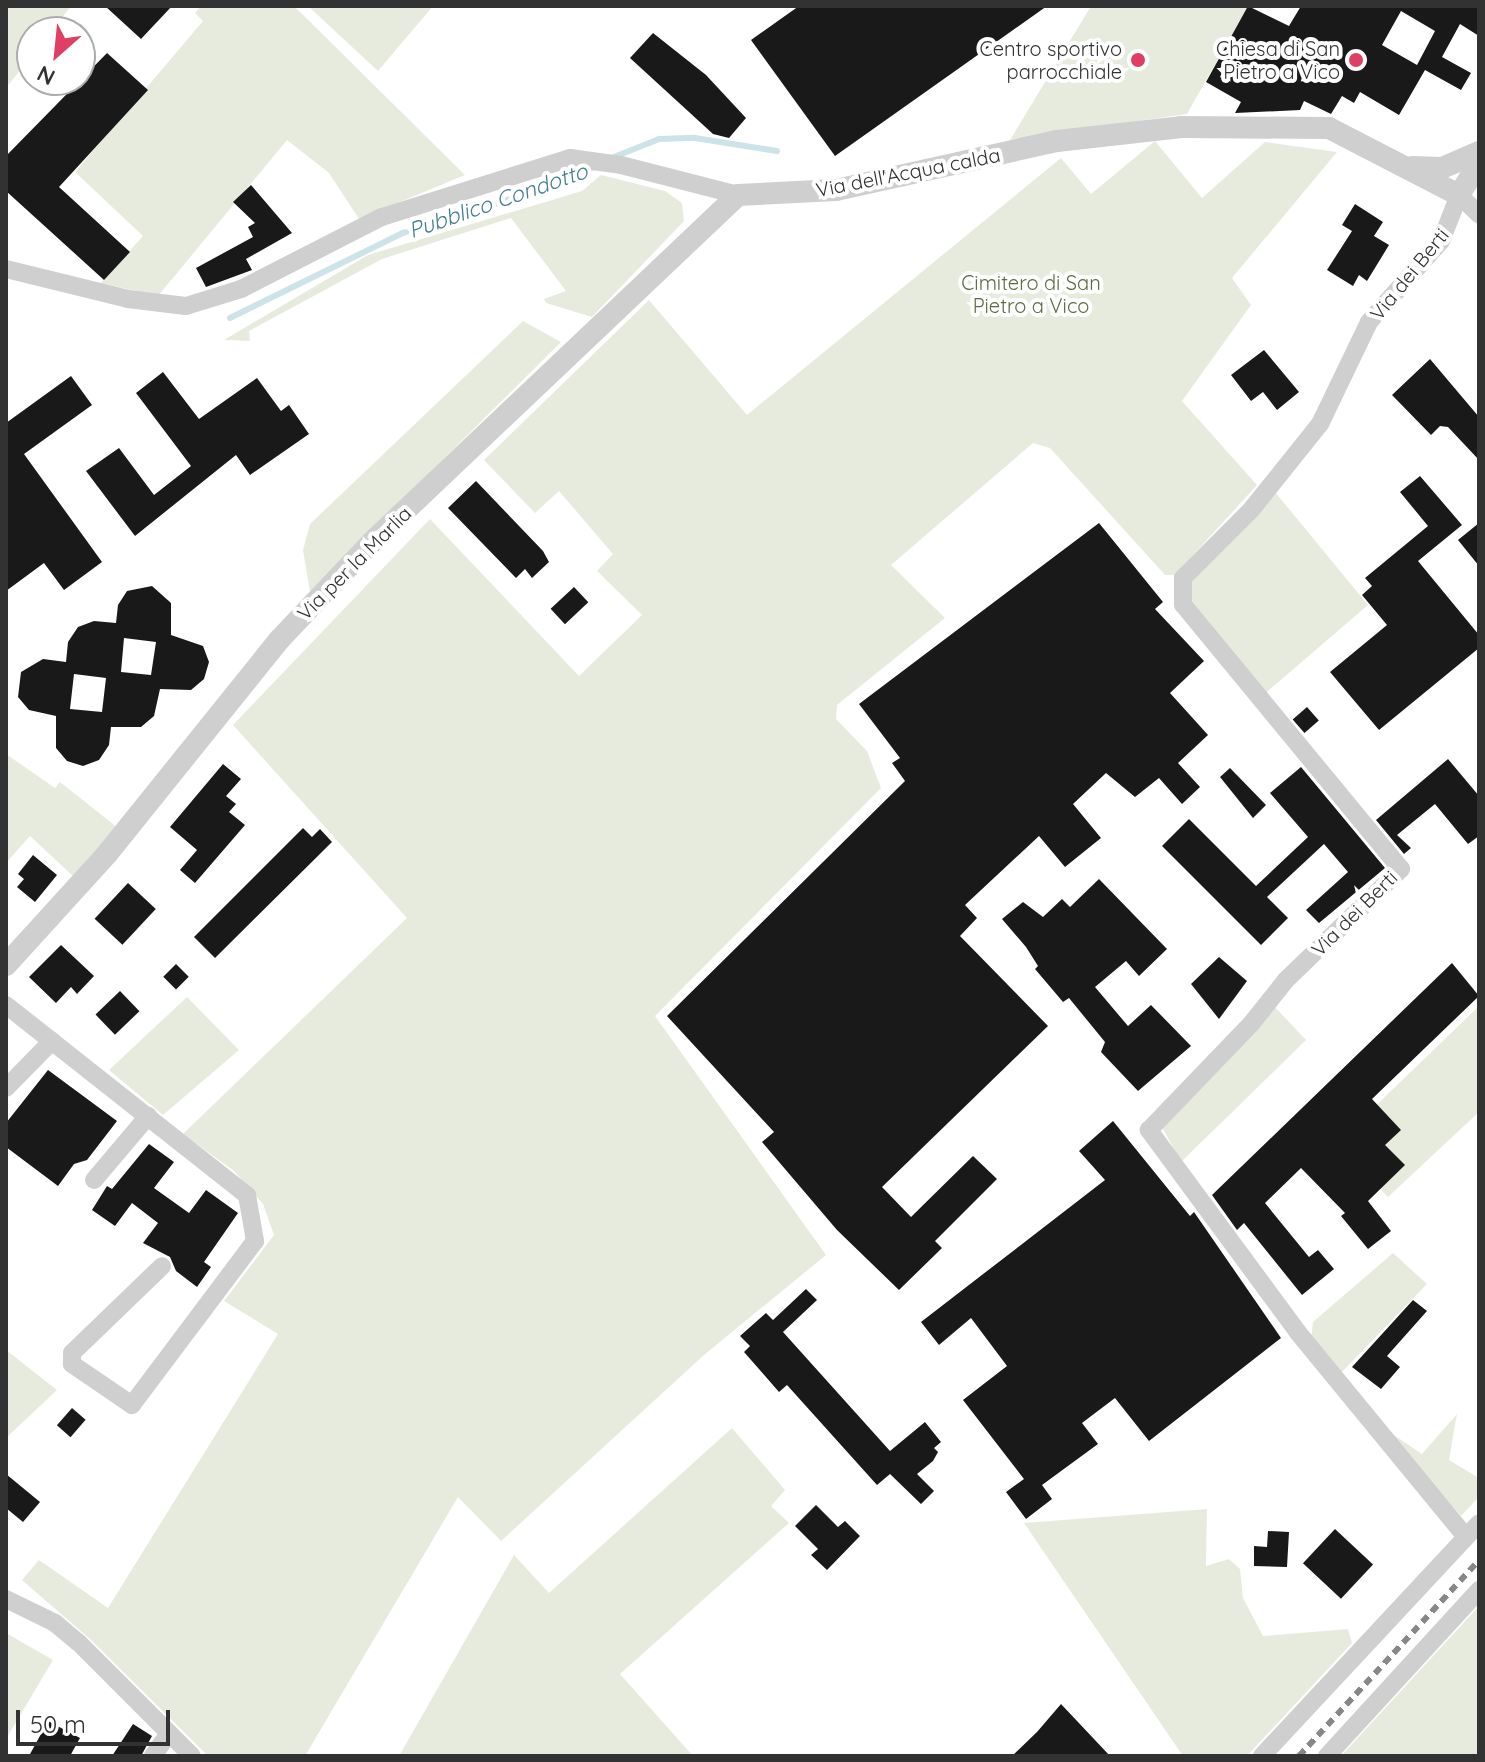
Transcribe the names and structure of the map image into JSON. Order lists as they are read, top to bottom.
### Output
{
  "streets": {
    "street": ["Via dell'Acqua calda", "Via dei Berti", "Via per la Marlia"]
  },
  "crossings": [
    ["Via dell'Acqua calda", "Via dei Berti"],
    ["Via dell'Acqua calda", "Via per la Marlia"]
  ],
  "water": ["Pubblico Condotto"],
  "parks": ["Cimitero di San Pietro a Vico"],
  "places": ["Centro sportivo parrocchiale", "Chiesa di San Pietro a Vico"],
  "scale_bar": "50 m",
  "north": "bottom left"
}
